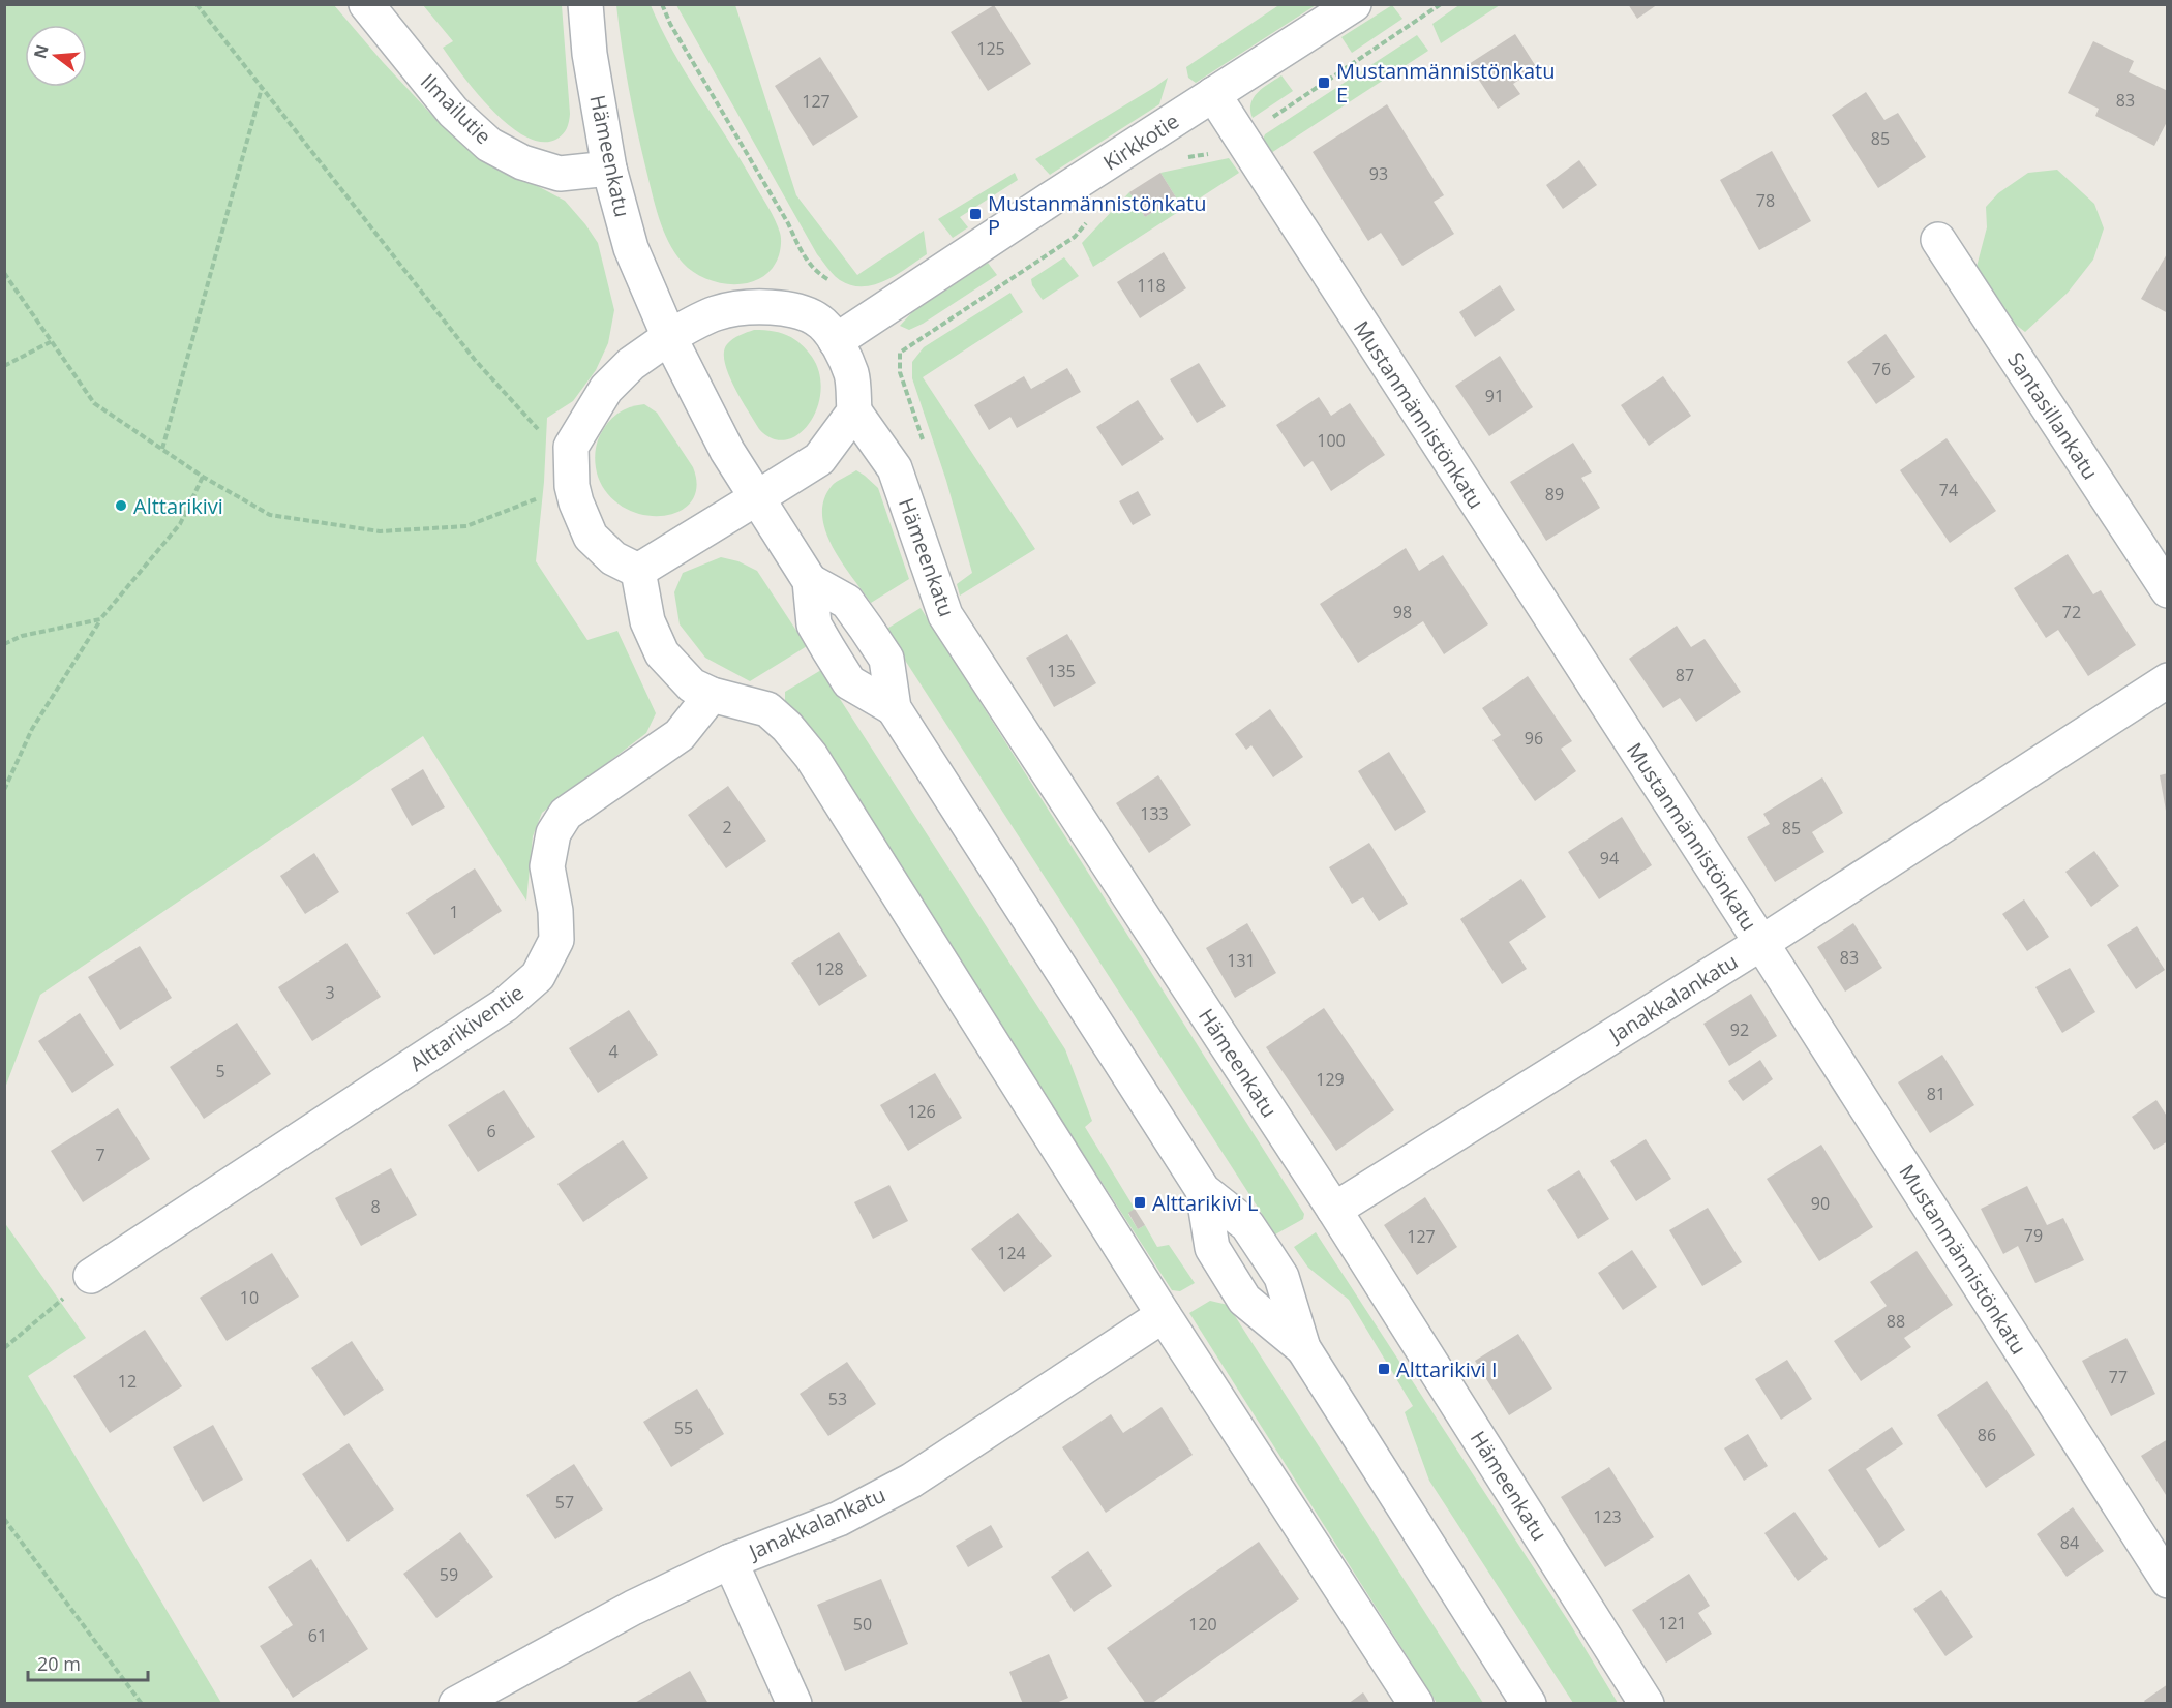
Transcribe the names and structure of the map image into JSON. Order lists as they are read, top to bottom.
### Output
{
  "streets": {
    "street": [
      "Ilmailutie",
      "Kirkkotie",
      "Hämeenkatu",
      "Mustanmännistönkatu",
      "Santasillankatu",
      "Janakkalankatu",
      "Alttarikiventie"
    ]
  },
  "crossings": [
    ["Ilmailutie", "Hämeenkatu"],
    ["Kirkkotie", "Mustanmännistönkatu"],
    ["Hämeenkatu", "Janakkalankatu"],
    ["Mustanmännistönkatu", "Janakkalankatu"]
  ],
  "places": {
    "transit": [
      "Mustanmännistönkatu E",
      "Mustanmännistönkatu P",
      "Alttarikivi L",
      "Alttarikivi I"
    ],
    "other": ["Alttarikivi"]
  },
  "house_numbers": [
    "125",
    "83",
    "127",
    "85",
    "93",
    "78",
    "118",
    "76",
    "91",
    "100",
    "74",
    "89",
    "98",
    "72",
    "135",
    "87",
    "96",
    "133",
    "2",
    "85",
    "94",
    "1",
    "83",
    "131",
    "128",
    "3",
    "92",
    "4",
    "5",
    "129",
    "81",
    "126",
    "6",
    "7",
    "90",
    "8",
    "79",
    "127",
    "124",
    "10",
    "88",
    "77",
    "12",
    "53",
    "55",
    "86",
    "57",
    "123",
    "84",
    "59",
    "121",
    "50",
    "120",
    "61"
  ],
  "scale_bar": "20 m",
  "north": "left"
}
